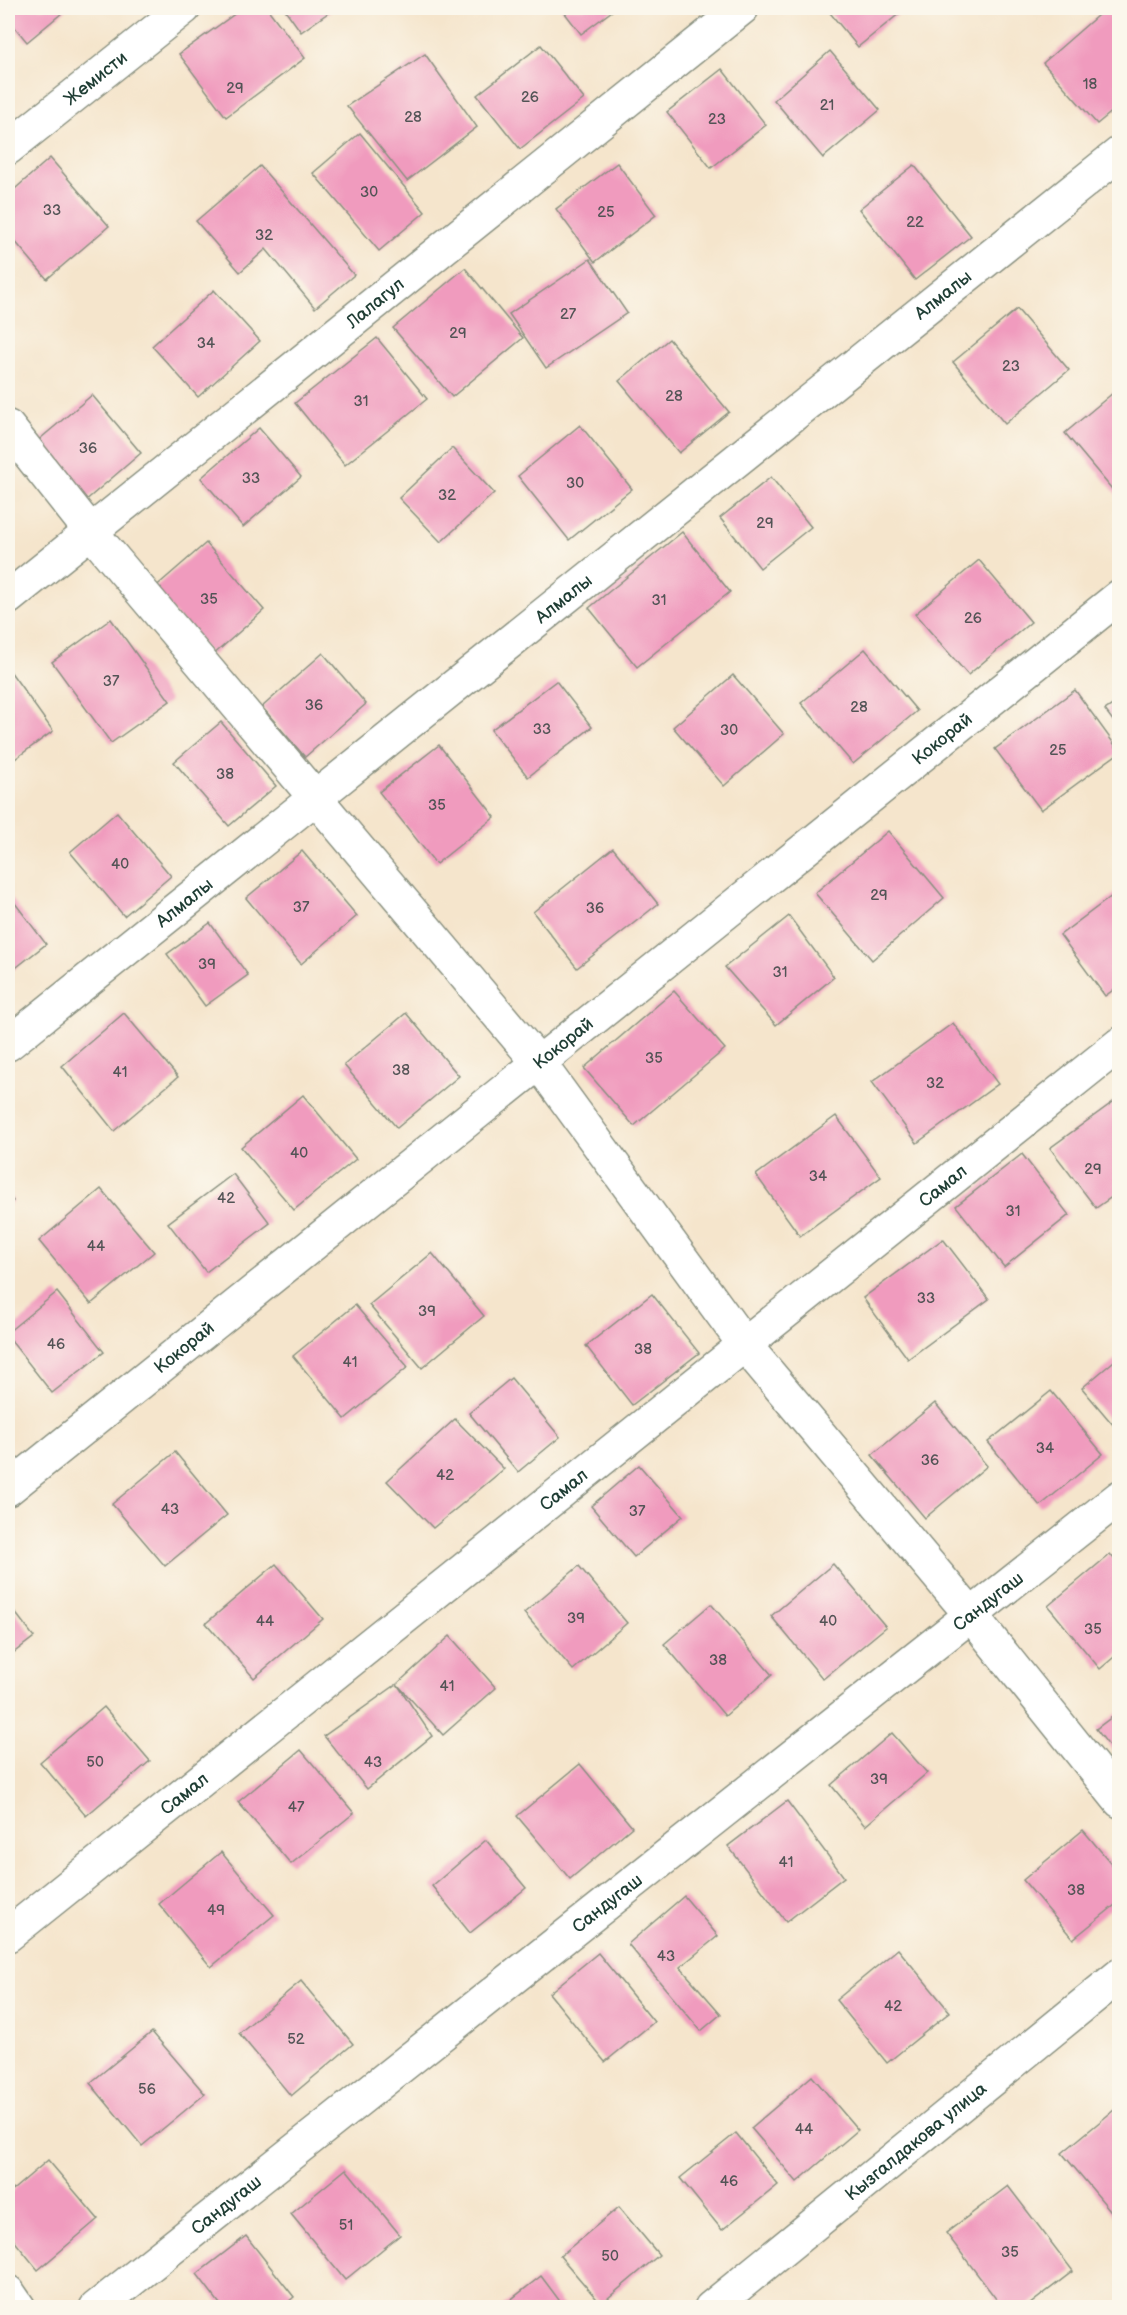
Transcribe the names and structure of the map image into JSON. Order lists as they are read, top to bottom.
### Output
{
  "streets": {
    "street": [
      "Жемисти",
      "Алмалы",
      "Лалагул",
      "Кокорай",
      "Самал",
      "Сандугаш",
      "Кызгалдакова улица"
    ]
  },
  "house_numbers": [
    "18",
    "29",
    "26",
    "21",
    "28",
    "23",
    "30",
    "33",
    "25",
    "22",
    "32",
    "27",
    "29",
    "34",
    "23",
    "28",
    "31",
    "36",
    "33",
    "30",
    "32",
    "29",
    "35",
    "31",
    "26",
    "37",
    "36",
    "28",
    "33",
    "30",
    "25",
    "38",
    "35",
    "40",
    "29",
    "37",
    "36",
    "39",
    "31",
    "35",
    "38",
    "41",
    "32",
    "40",
    "29",
    "34",
    "42",
    "31",
    "44",
    "33",
    "39",
    "46",
    "38",
    "41",
    "34",
    "36",
    "42",
    "43",
    "37",
    "39",
    "44",
    "40",
    "35",
    "38",
    "41",
    "50",
    "43",
    "39",
    "47",
    "41",
    "38",
    "49",
    "43",
    "42",
    "52",
    "56",
    "44",
    "46",
    "51",
    "35",
    "50"
  ]
}
